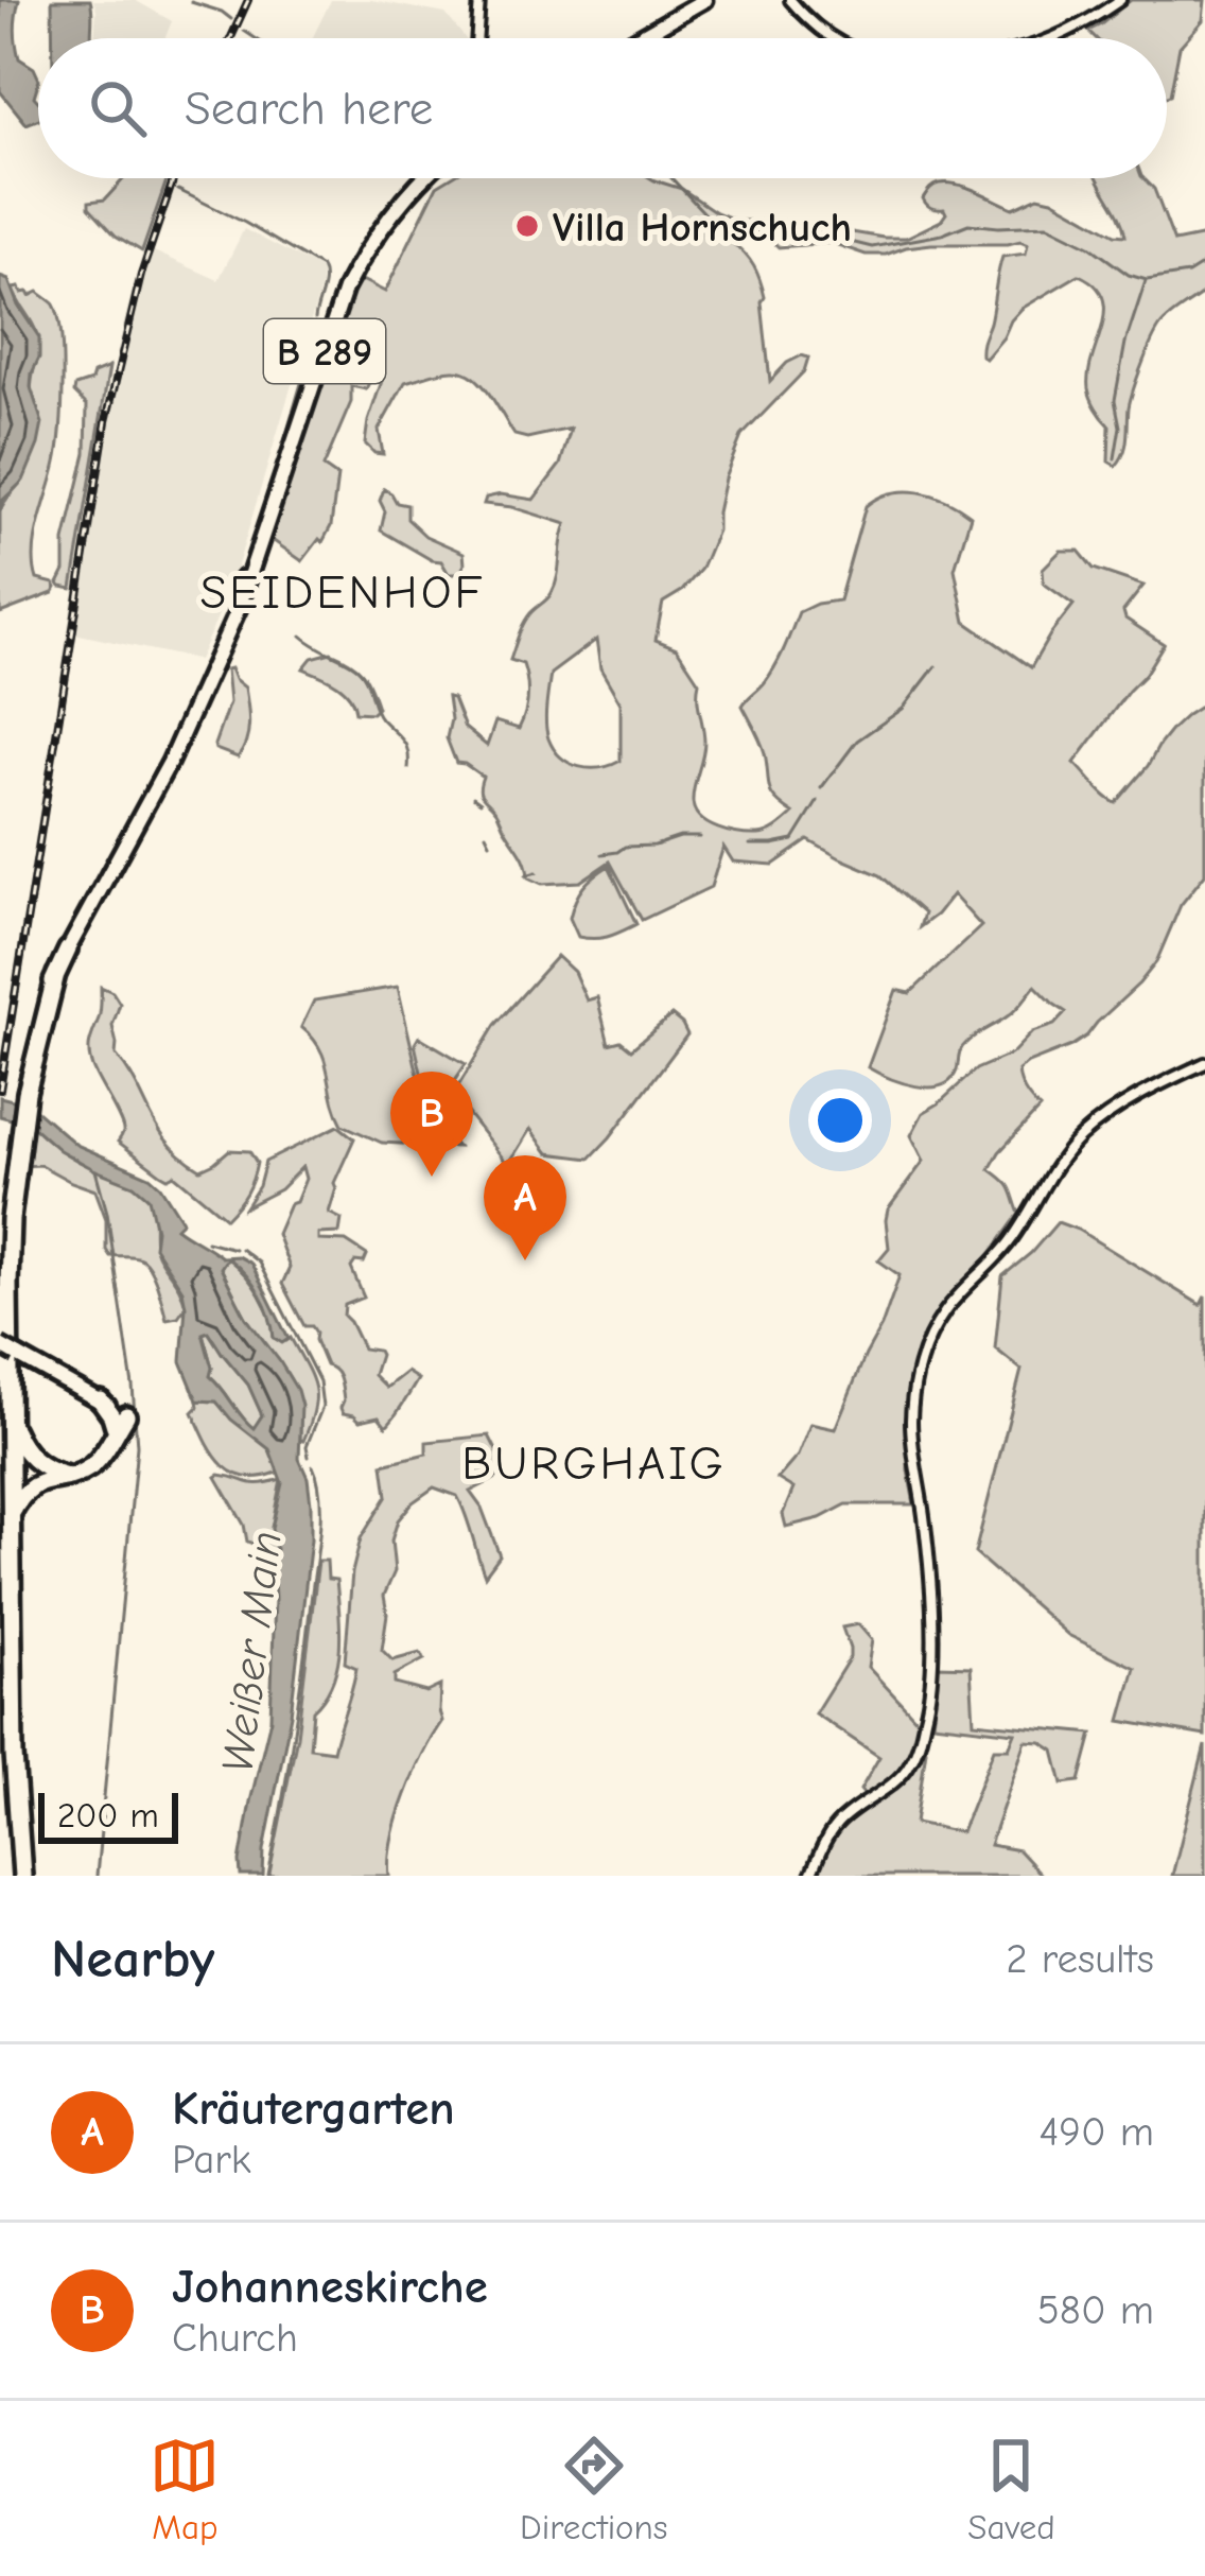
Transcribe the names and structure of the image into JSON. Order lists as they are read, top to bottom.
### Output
{
  "streets": {
    "highway": ["B 289"]
  },
  "districts": ["SEIDENHOF", "BURGHAIG"],
  "water": ["Weißer Main"],
  "places": ["Villa Hornschuch"],
  "scale_bar": "200 m",
  "page": {
    "search": "Search here",
    "pins": ["B", "A"],
    "scale": "200 m",
    "heading": ["Nearby", "2 results"],
    "list": [
      {
        "mark": "A",
        "name": "Kräutergarten",
        "note": "Park",
        "value": "490 m"
      },
      {
        "mark": "B",
        "name": "Johanneskirche",
        "note": "Church",
        "value": "580 m"
      }
    ],
    "nav": ["Map", "Directions", "Saved"]
  }
}
